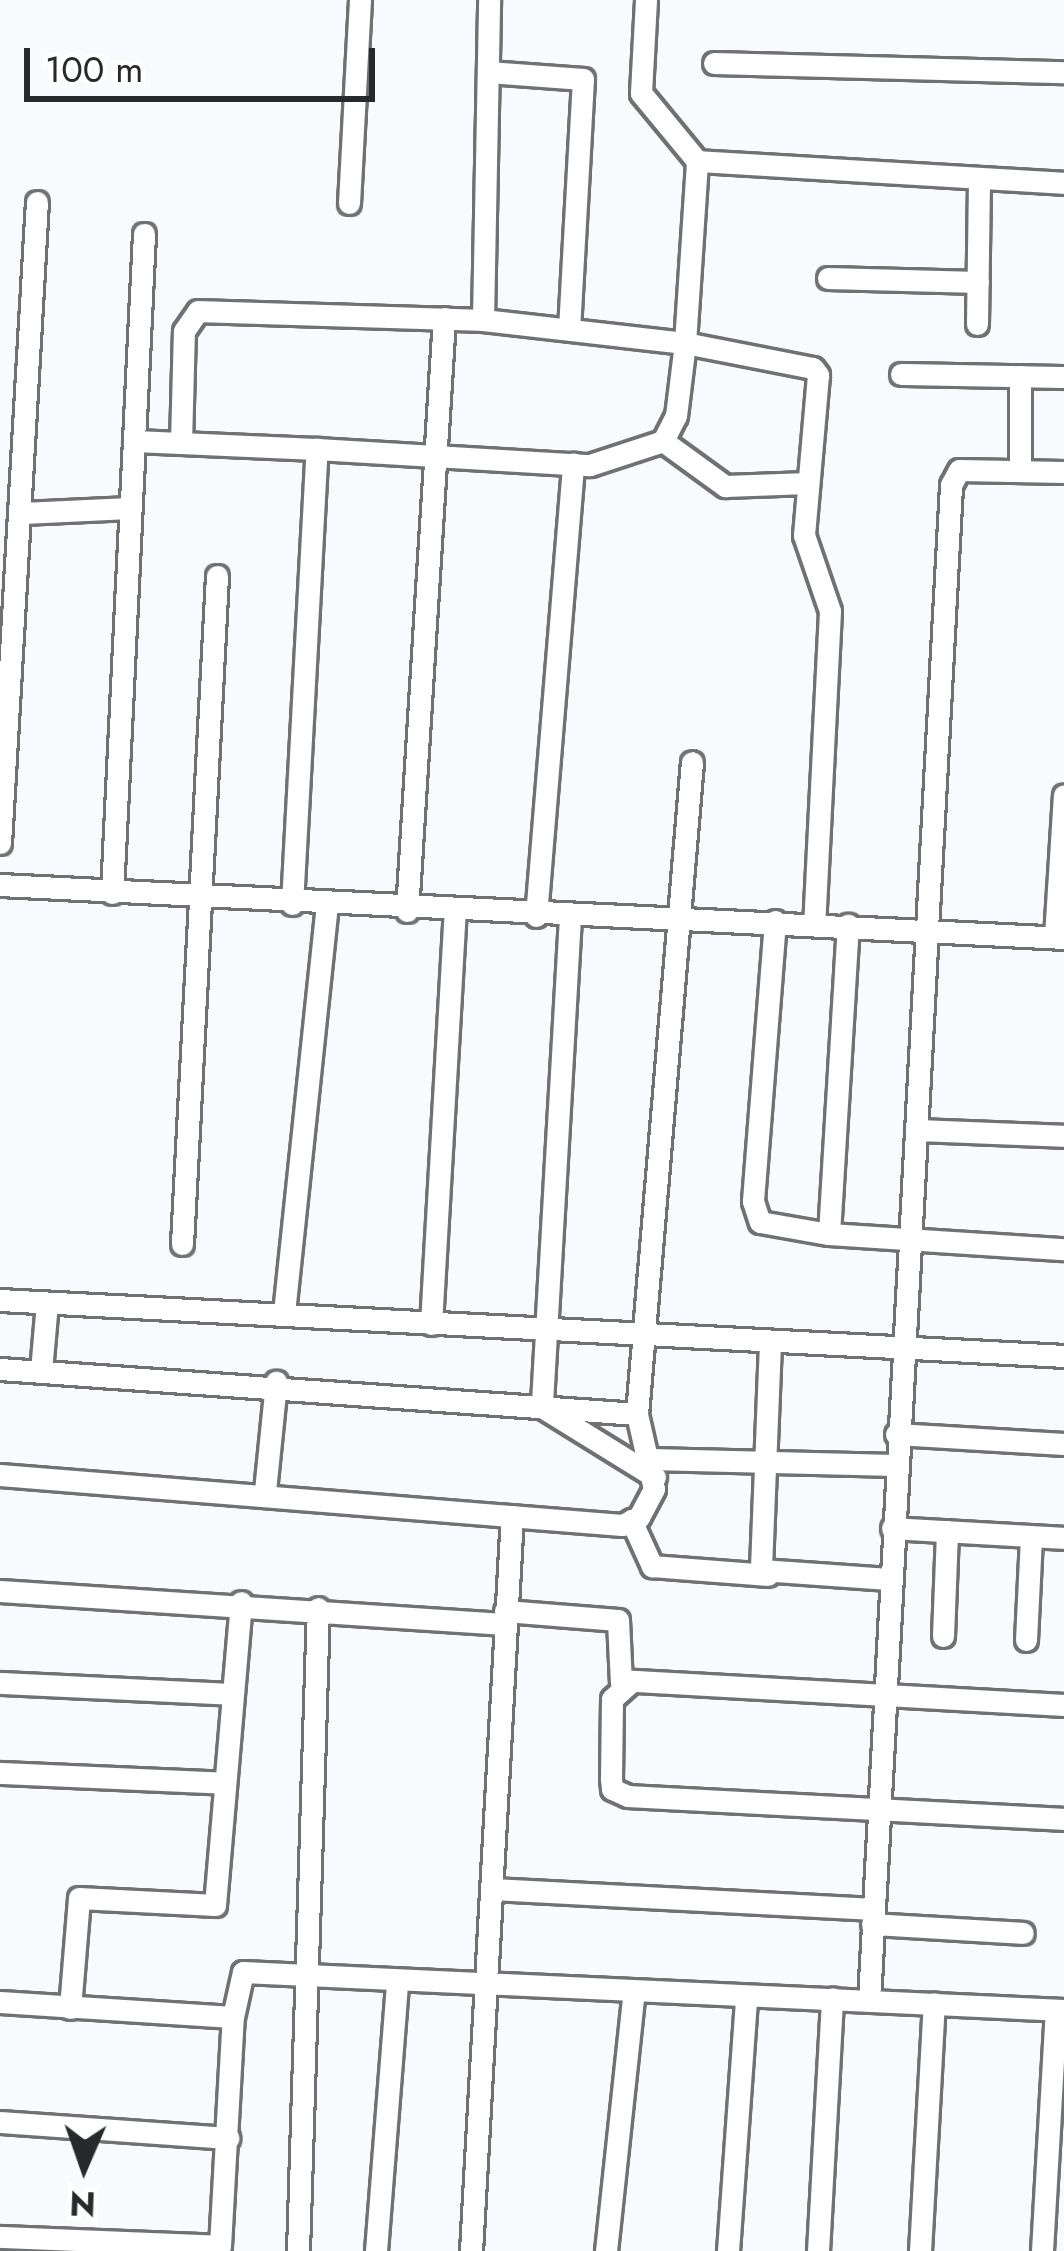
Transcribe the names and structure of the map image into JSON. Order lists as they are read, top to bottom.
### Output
{
  "scale_bar": "100 m",
  "north": "bottom"
}
